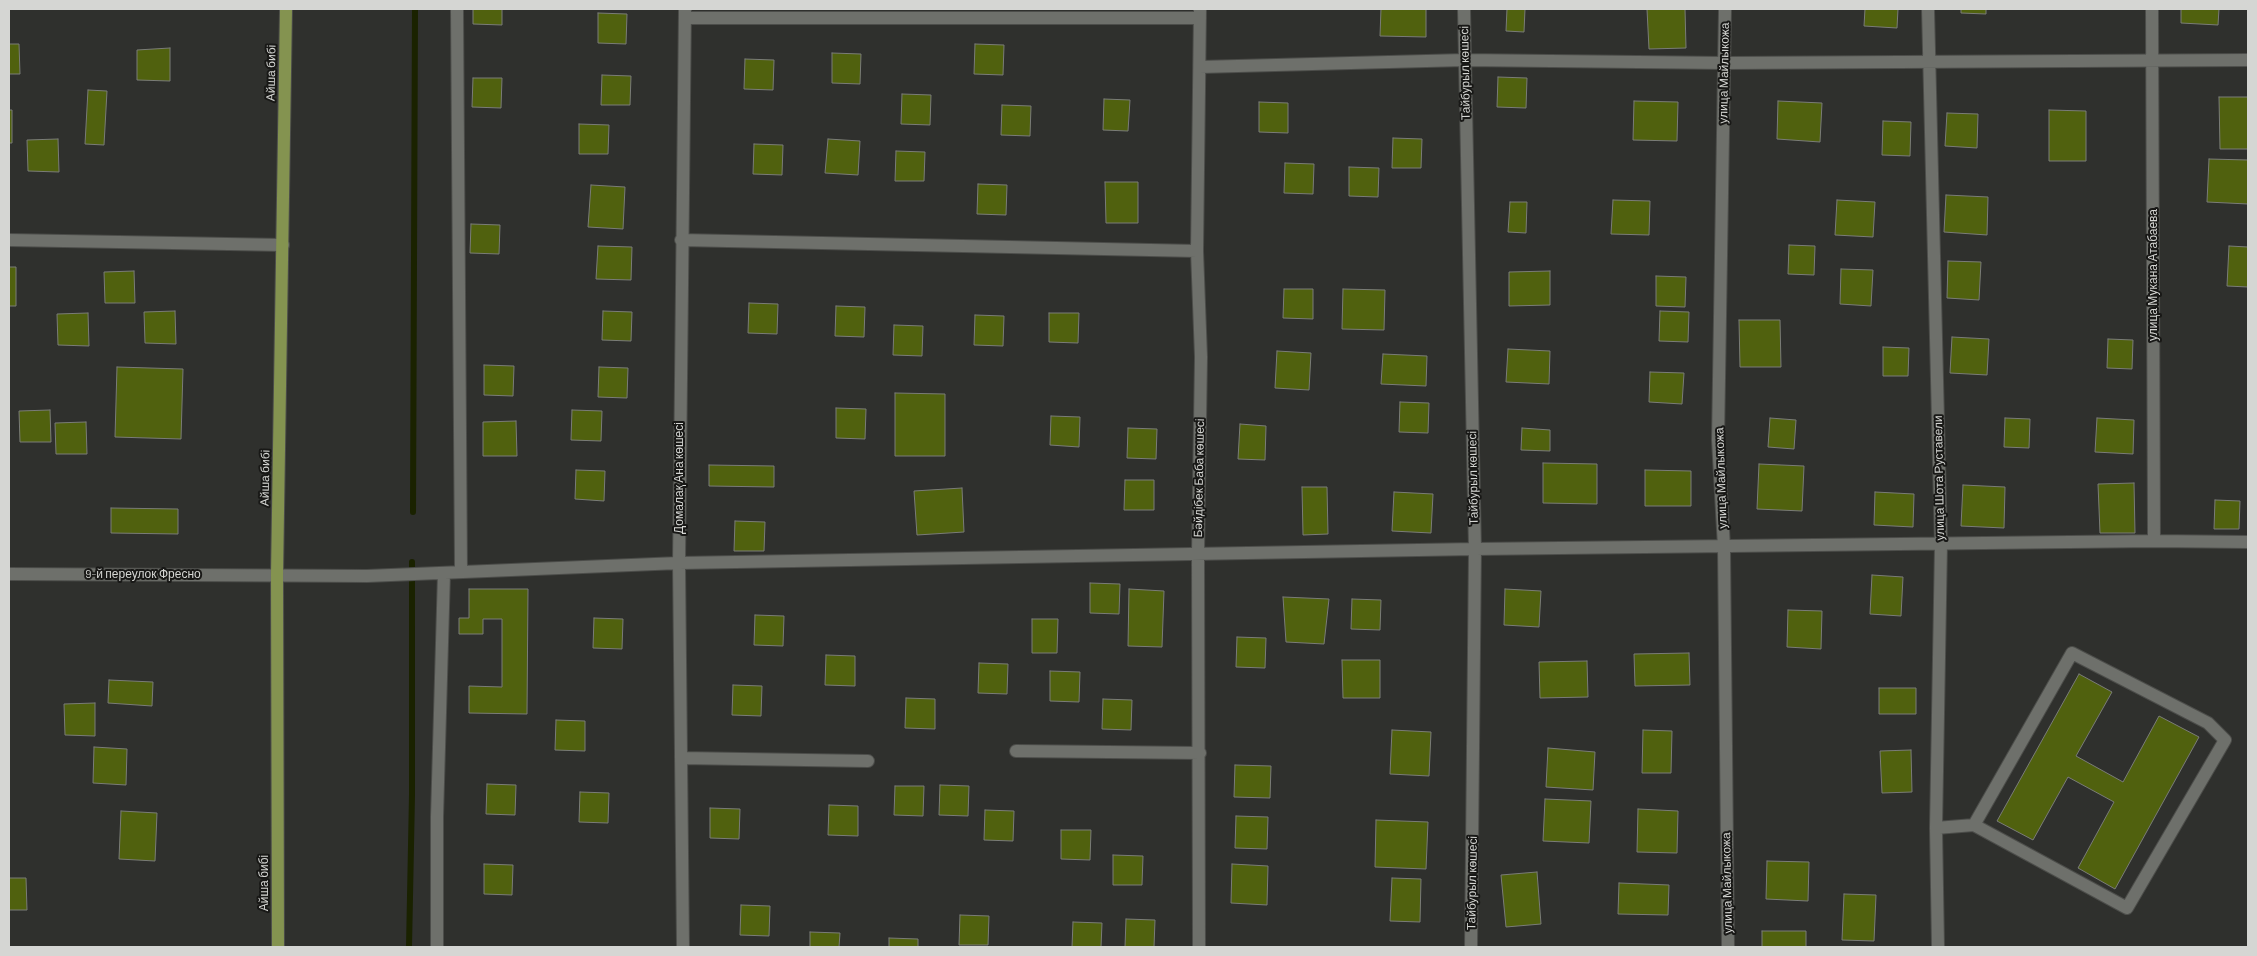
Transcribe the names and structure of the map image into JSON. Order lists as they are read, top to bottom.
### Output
{
  "streets": {
    "main road": ["Айша бибі"],
    "street": [
      "Тайбурыл көшесі",
      "улица Майлыкожа",
      "улица Мукана Атабаева",
      "Домалақ Ана көшесі",
      "Бәйдібек Баба көшесі",
      "улица Шота Руставели",
      "9-й переулок Фресно"
    ]
  },
  "crossings": [
    ["Айша бибі", "9-й переулок Фресно"],
    ["Тайбурыл көшесі", "9-й переулок Фресно"],
    ["улица Майлыкожа", "9-й переулок Фресно"],
    ["улица Мукана Атабаева", "9-й переулок Фресно"],
    ["Домалақ Ана көшесі", "9-й переулок Фресно"],
    ["Бәйдібек Баба көшесі", "9-й переулок Фресно"],
    ["улица Шота Руставели", "9-й переулок Фресно"]
  ]
}
